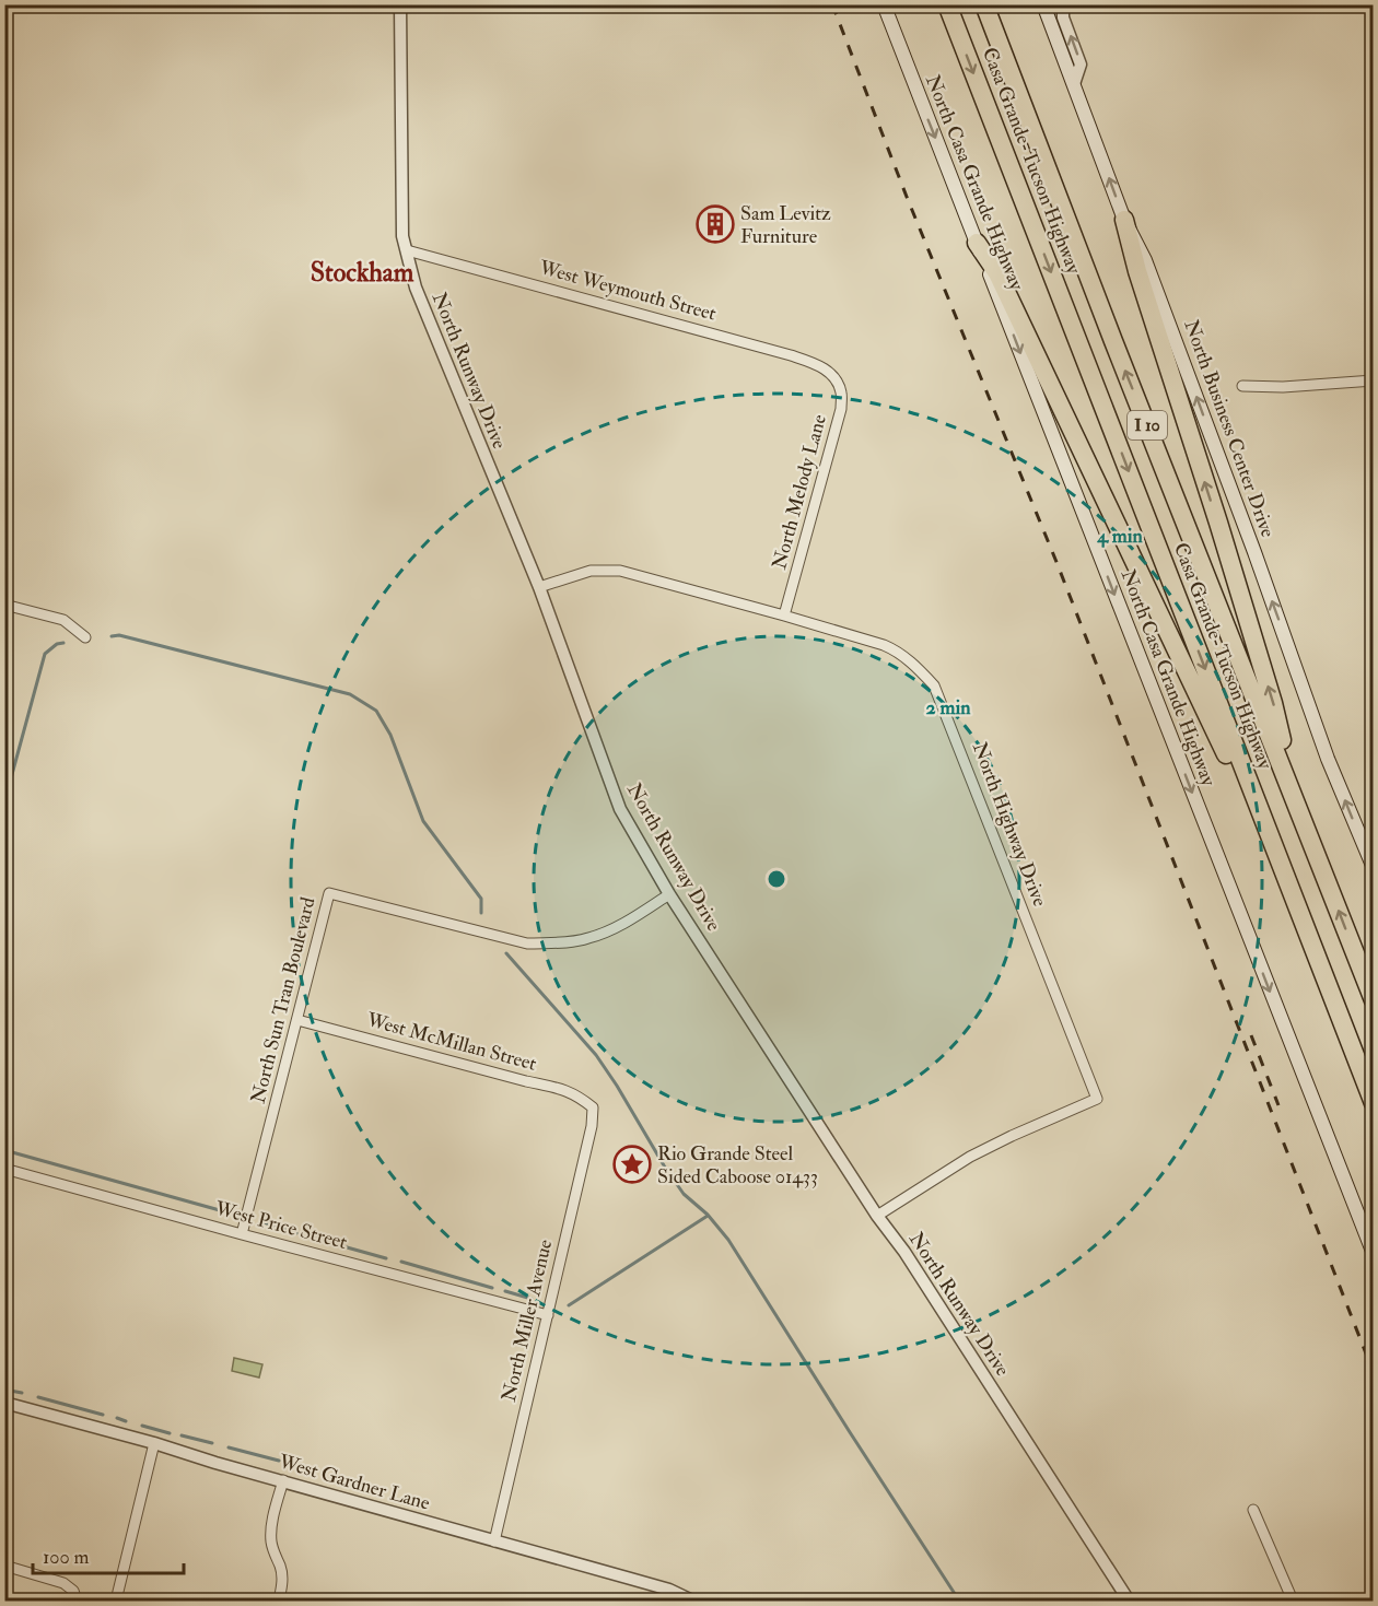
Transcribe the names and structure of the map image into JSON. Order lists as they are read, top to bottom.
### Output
{
  "streets": {
    "highway": ["Casa Grande-Tucson Highway", "I 10"],
    "main road": ["North Casa Grande Highway", "North Business Center Drive"],
    "street": [
      "West Weymouth Street",
      "North Runway Drive",
      "North Melody Lane",
      "North Highway Drive",
      "North Sun Tran Boulevard",
      "West McMillan Street",
      "West Price Street",
      "North Miller Avenue",
      "West Gardner Lane"
    ]
  },
  "crossings": [
    ["West Weymouth Street", "North Runway Drive"],
    ["West Weymouth Street", "North Melody Lane"],
    ["North Runway Drive", "North Highway Drive"],
    ["North Runway Drive", "North Sun Tran Boulevard"],
    ["North Melody Lane", "North Highway Drive"],
    ["North Sun Tran Boulevard", "West McMillan Street"],
    ["North Sun Tran Boulevard", "West Price Street"],
    ["West McMillan Street", "North Miller Avenue"],
    ["West Price Street", "North Miller Avenue"],
    ["North Miller Avenue", "West Gardner Lane"]
  ],
  "one_way": ["North Casa Grande Highway", "North Business Center Drive"],
  "districts": ["Stockham"],
  "places": {
    "building": ["Sam Levitz Furniture"],
    "place": ["Rio Grande Steel Sided Caboose 01433"]
  },
  "scale_bar": "100 m",
  "rings": ["4 min", "2 min"]
}
